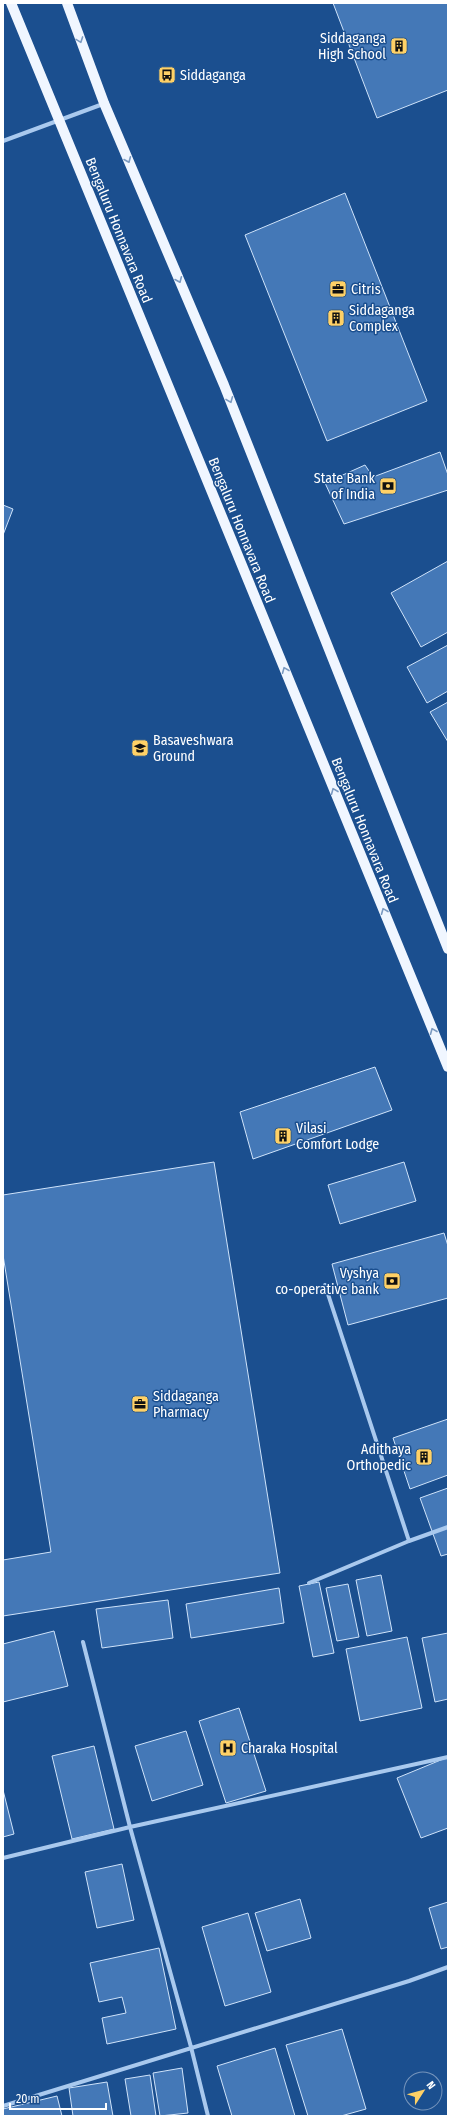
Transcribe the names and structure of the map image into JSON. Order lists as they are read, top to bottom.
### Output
{
  "streets": {
    "main road": ["Bengaluru Honnavara Road"]
  },
  "places": {
    "building": [
      "Siddaganga High School",
      "Siddaganga Complex",
      "Vilasi Comfort Lodge",
      "Adithaya Orthopedic"
    ],
    "bus stop": ["Siddaganga"],
    "office": ["Citris", "Siddaganga Pharmacy"],
    "bank": ["State Bank of India", "Vyshya co-operative bank"],
    "school or university": ["Basaveshwara Ground"],
    "hospital": ["Charaka Hospital"]
  },
  "scale_bar": "20 m",
  "north": "top right"
}
